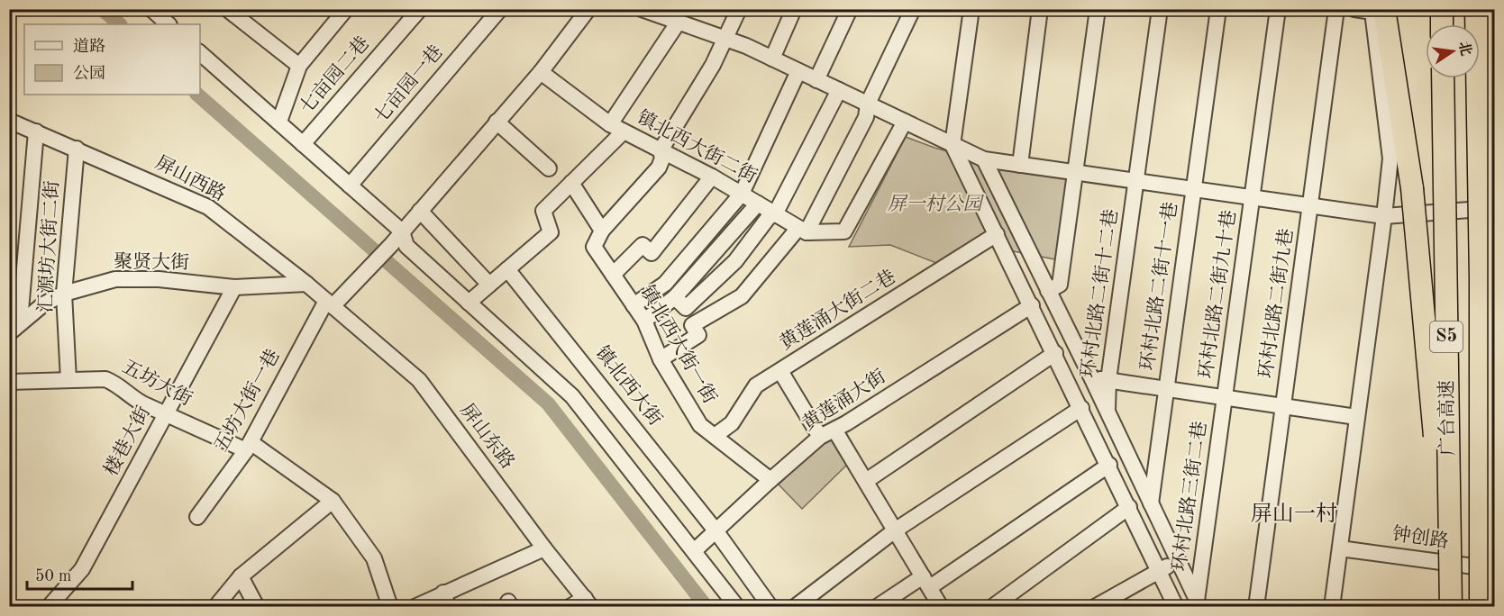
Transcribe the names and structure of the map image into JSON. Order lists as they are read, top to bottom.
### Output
{
  "streets": {
    "highway": ["S5", "广台高速"],
    "street": [
      "七亩园二巷",
      "七亩园一巷",
      "镇北西大街二街",
      "屏山西路",
      "汇源坊大街二街",
      "聚贤大街",
      "环村北路二街十一巷",
      "环村北路二街十二巷",
      "环村北路二街九十巷",
      "环村北路二街九巷",
      "黄莲涌大街二巷",
      "镇北西大街一街",
      "五坊大街",
      "镇北西大街",
      "五坊大街一巷",
      "黄莲涌大街",
      "屏山东路",
      "楼巷大街",
      "环村北路三街二巷",
      "钟创路"
    ]
  },
  "crossings": [
    ["镇北西大街二街", "五坊大街一巷"],
    ["屏山西路", "汇源坊大街二街"],
    ["屏山西路", "聚贤大街"],
    ["屏山西路", "五坊大街一巷"],
    ["屏山西路", "屏山东路"],
    ["汇源坊大街二街", "聚贤大街"],
    ["汇源坊大街二街", "五坊大街"],
    ["聚贤大街", "楼巷大街"],
    ["环村北路二街九十巷", "环村北路三街二巷"],
    ["黄莲涌大街二巷", "镇北西大街一街"],
    ["镇北西大街一街", "黄莲涌大街"],
    ["五坊大街", "五坊大街一巷"],
    ["五坊大街", "楼巷大街"],
    ["镇北西大街", "黄莲涌大街"],
    ["五坊大街一巷", "屏山东路"]
  ],
  "districts": ["屏山一村"],
  "parks": ["屏一村公园"],
  "legend": ["道路", "公园"],
  "scale_bar": "50 m",
  "north": "right"
}
